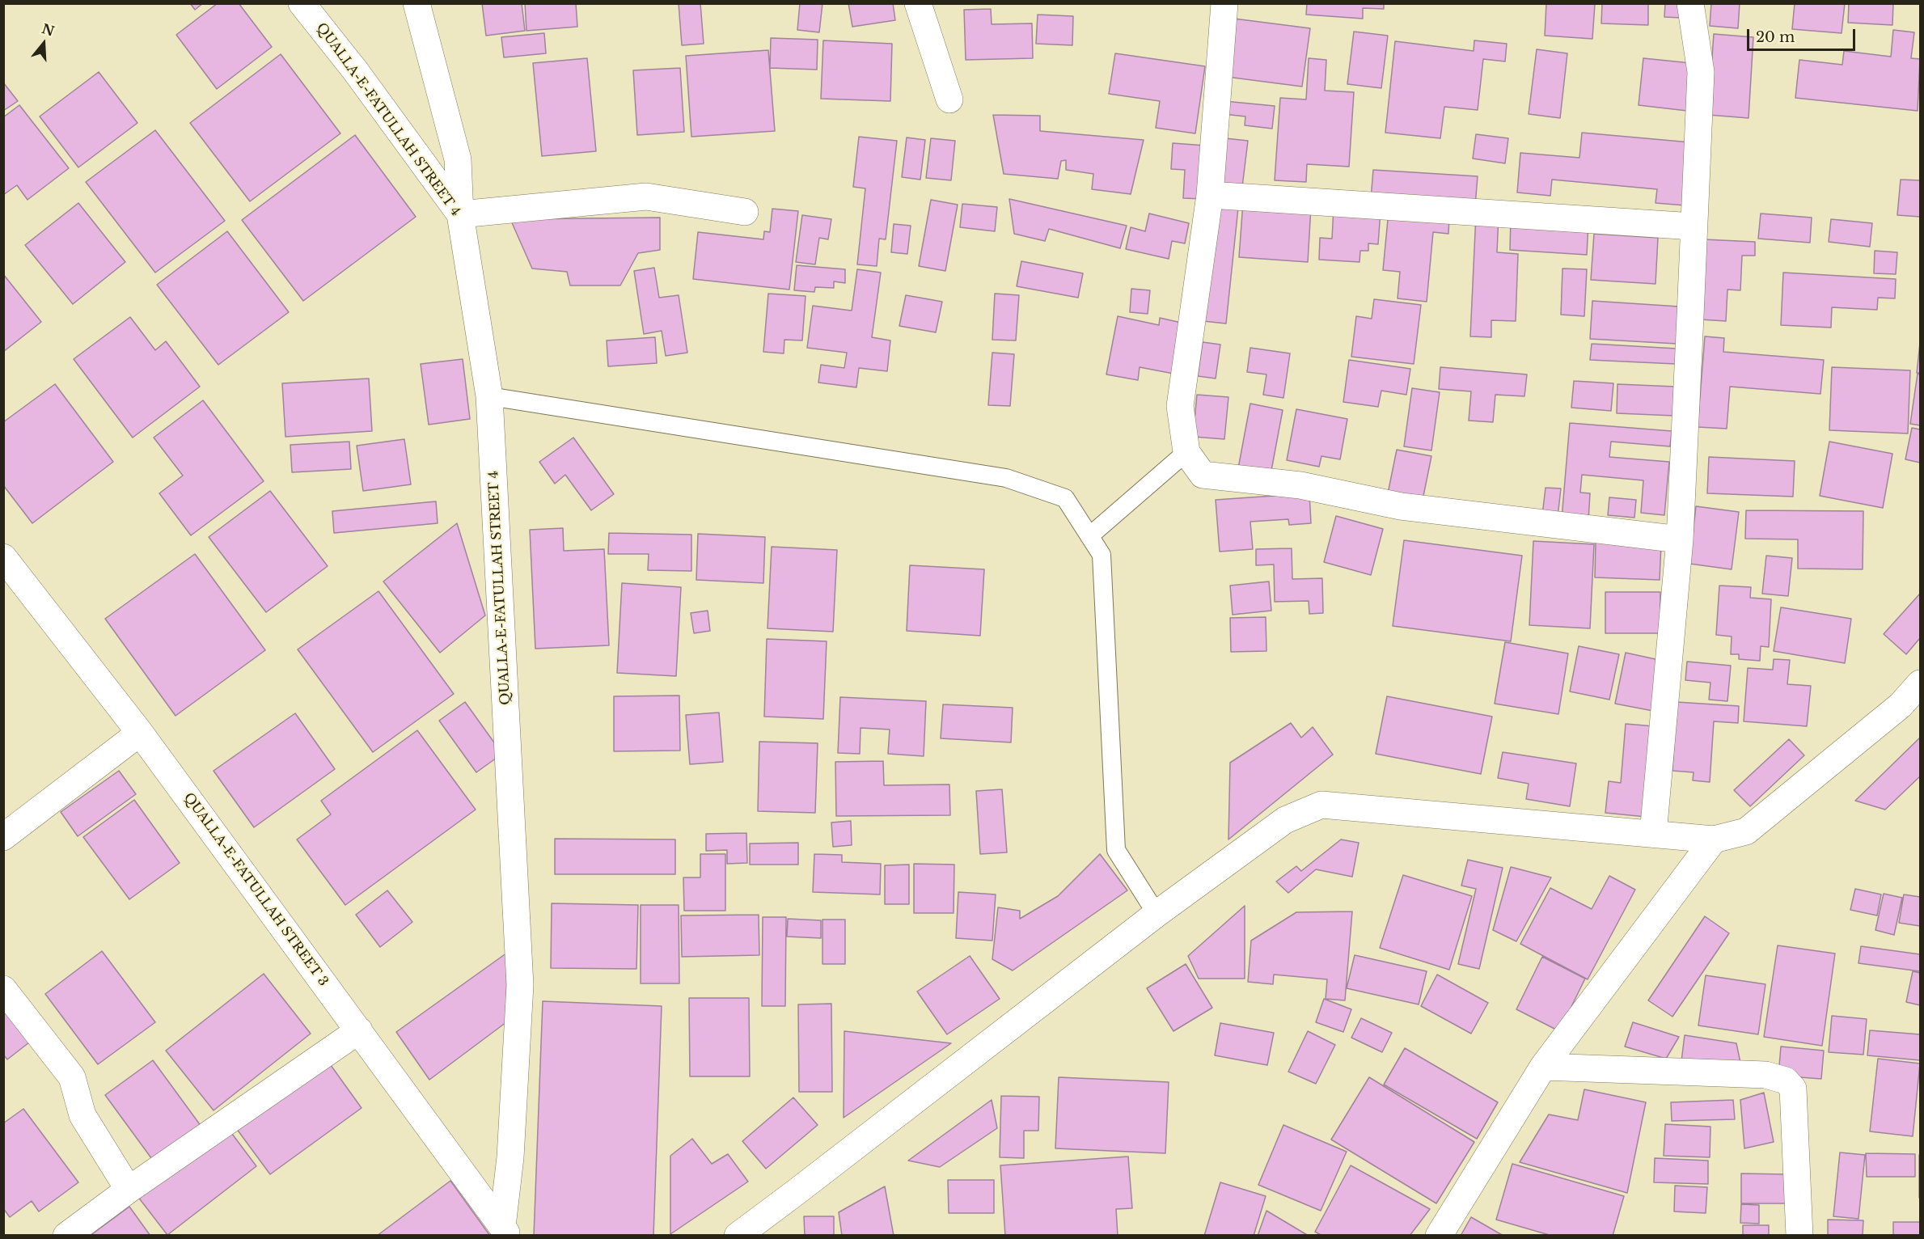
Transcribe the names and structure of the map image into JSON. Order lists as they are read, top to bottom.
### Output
{
  "streets": {
    "street": ["QUALLA-E-FATULLAH STREET 4", "QUALLA-E-FATULLAH STREET 3"]
  },
  "crossings": [
    ["QUALLA-E-FATULLAH STREET 4", "QUALLA-E-FATULLAH STREET 3"]
  ],
  "scale_bar": "20 m",
  "north": "top"
}
